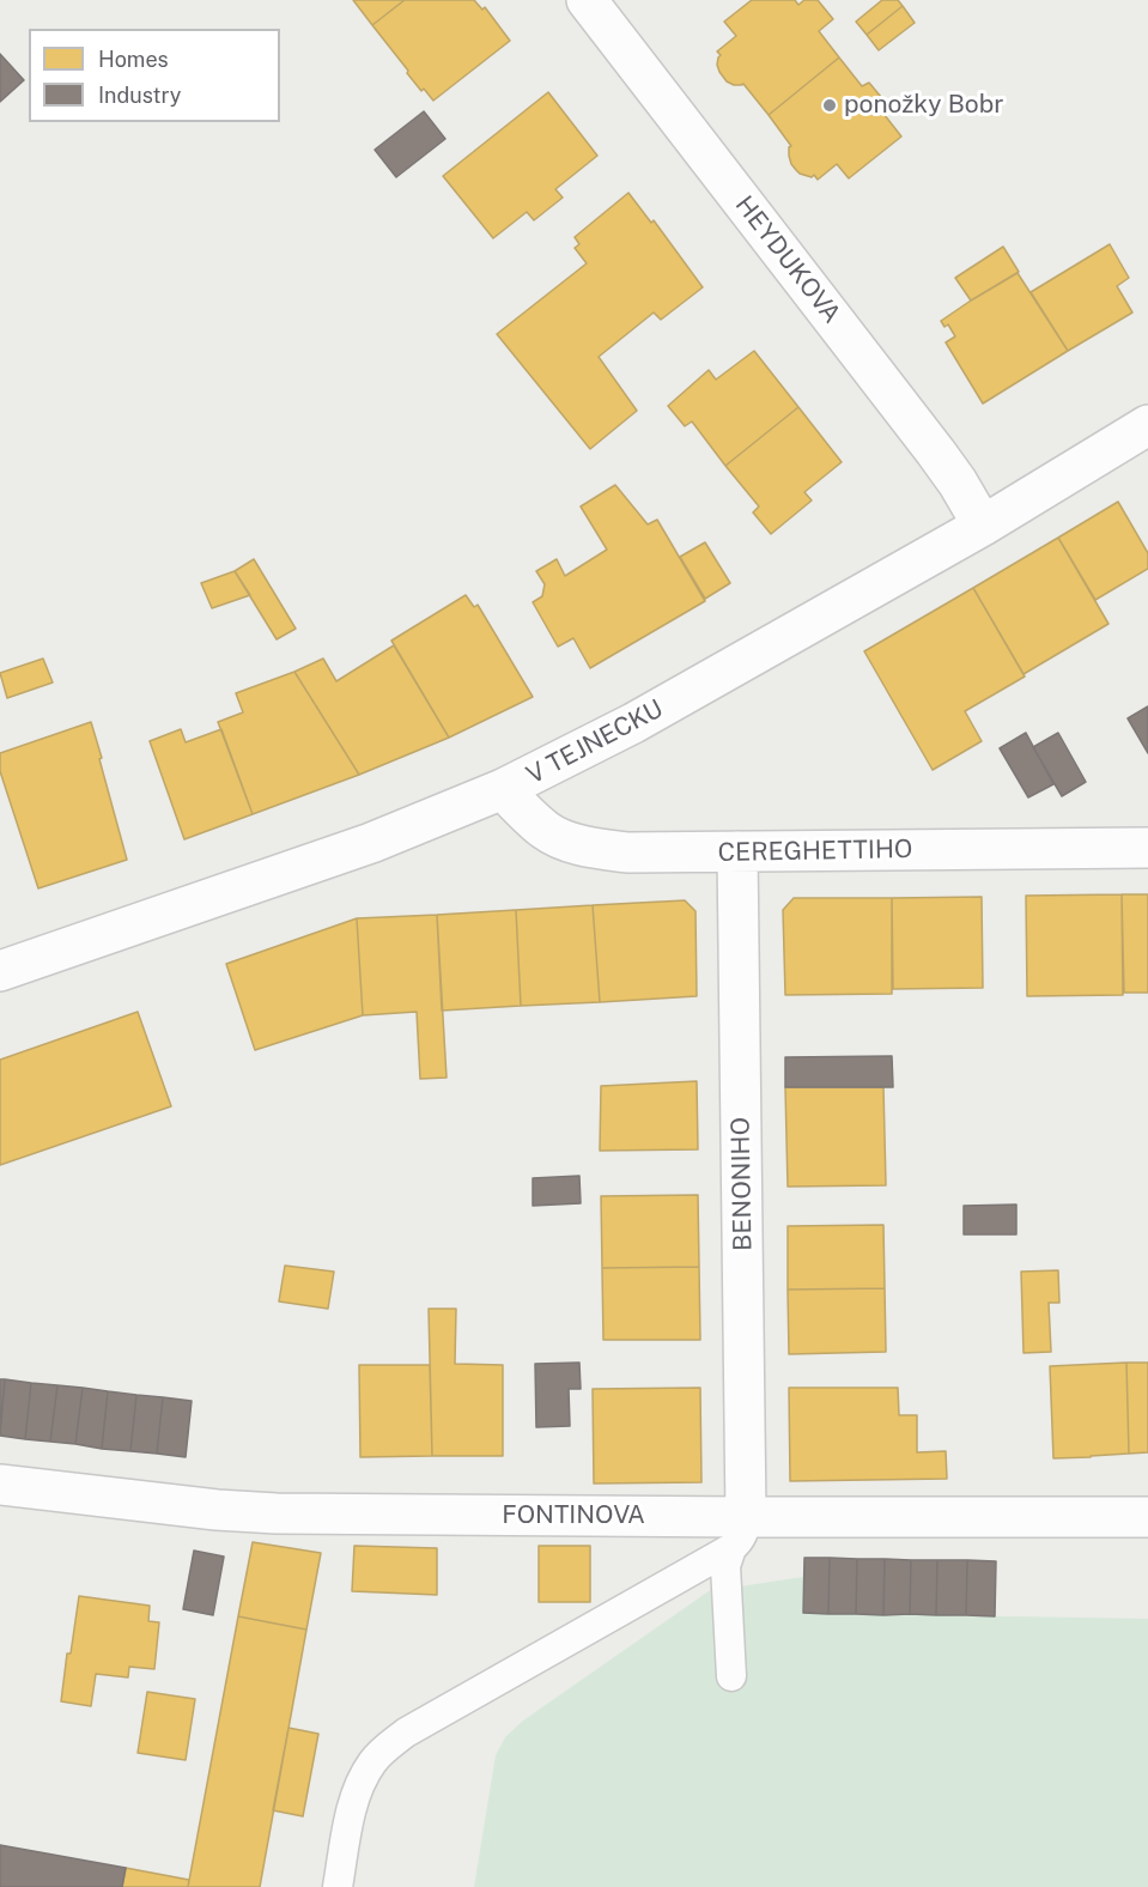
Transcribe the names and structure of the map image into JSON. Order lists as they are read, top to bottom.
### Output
{
  "streets": {
    "street": [
      "HEYDUKOVA",
      "V TEJNECKU",
      "CEREGHETTIHO",
      "BENONIHO",
      "FONTINOVA"
    ]
  },
  "crossings": [
    ["HEYDUKOVA", "V TEJNECKU"],
    ["V TEJNECKU", "CEREGHETTIHO"],
    ["CEREGHETTIHO", "BENONIHO"],
    ["BENONIHO", "FONTINOVA"]
  ],
  "places": ["ponožky Bobr"],
  "legend": ["Homes", "Industry"]
}
